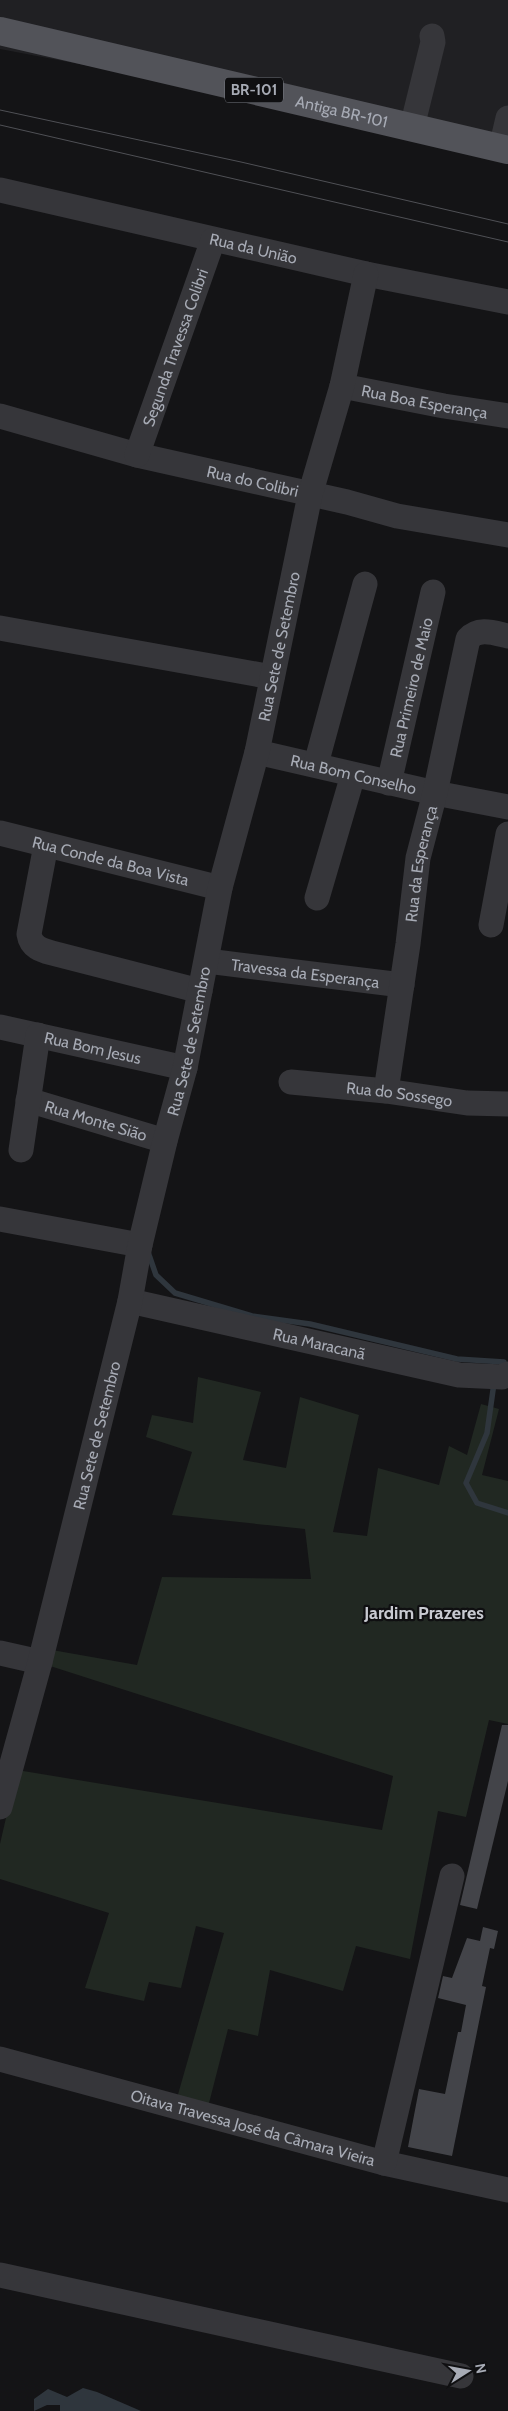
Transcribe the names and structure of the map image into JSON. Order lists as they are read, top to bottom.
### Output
{
  "streets": {
    "main road": ["BR-101", "Antiga BR-101"],
    "street": [
      "Rua da União",
      "Segunda Travessa Colibri",
      "Rua Boa Esperança",
      "Rua do Colibri",
      "Rua Sete de Setembro",
      "Rua Primeiro de Maio",
      "Rua Bom Conselho",
      "Rua Conde da Boa Vista",
      "Rua da Esperança",
      "Travessa da Esperança",
      "Rua Bom Jesus",
      "Rua do Sossego",
      "Rua Monte Sião",
      "Rua Maracanã",
      "Oitava Travessa José da Câmara Vieira"
    ]
  },
  "crossings": [
    ["Rua da União", "Segunda Travessa Colibri"],
    ["Rua da União", "Rua Sete de Setembro"],
    ["Segunda Travessa Colibri", "Rua do Colibri"],
    ["Rua Boa Esperança", "Rua Sete de Setembro"],
    ["Rua do Colibri", "Rua Sete de Setembro"],
    ["Rua Sete de Setembro", "Rua Bom Conselho"],
    ["Rua Sete de Setembro", "Rua Conde da Boa Vista"],
    ["Rua Sete de Setembro", "Travessa da Esperança"],
    ["Rua Sete de Setembro", "Rua Bom Jesus"],
    ["Rua Sete de Setembro", "Rua Monte Sião"],
    ["Rua Sete de Setembro", "Rua Maracanã"],
    ["Rua Primeiro de Maio", "Rua Bom Conselho"],
    ["Rua Bom Conselho", "Rua da Esperança"],
    ["Rua da Esperança", "Travessa da Esperança"],
    ["Rua da Esperança", "Rua do Sossego"],
    ["Rua Bom Jesus", "Rua Monte Sião"]
  ],
  "districts": ["Jardim Prazeres"],
  "north": "right"
}
